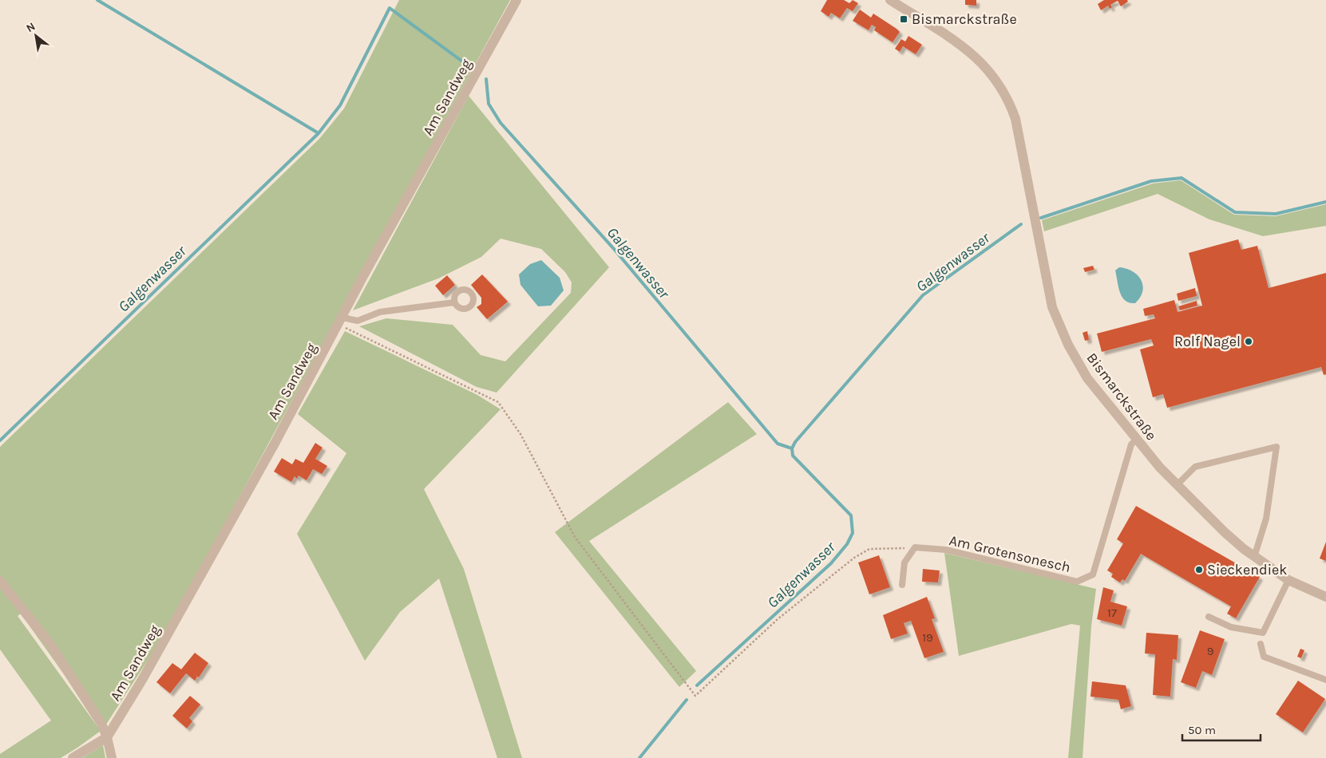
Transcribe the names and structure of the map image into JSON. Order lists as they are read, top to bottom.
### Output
{
  "streets": {
    "street": ["Am Sandweg", "Bismarckstraße"],
    "lane": ["Am Grotensonesch"]
  },
  "crossings": [
    ["Bismarckstraße", "Am Grotensonesch"]
  ],
  "water": ["Galgenwasser"],
  "places": {
    "transit": ["Bismarckstraße"],
    "other": ["Rolf Nagel", "Sieckendiek"]
  },
  "house_numbers": ["17", "19", "9"],
  "scale_bar": "50 m",
  "north": "top left"
}
